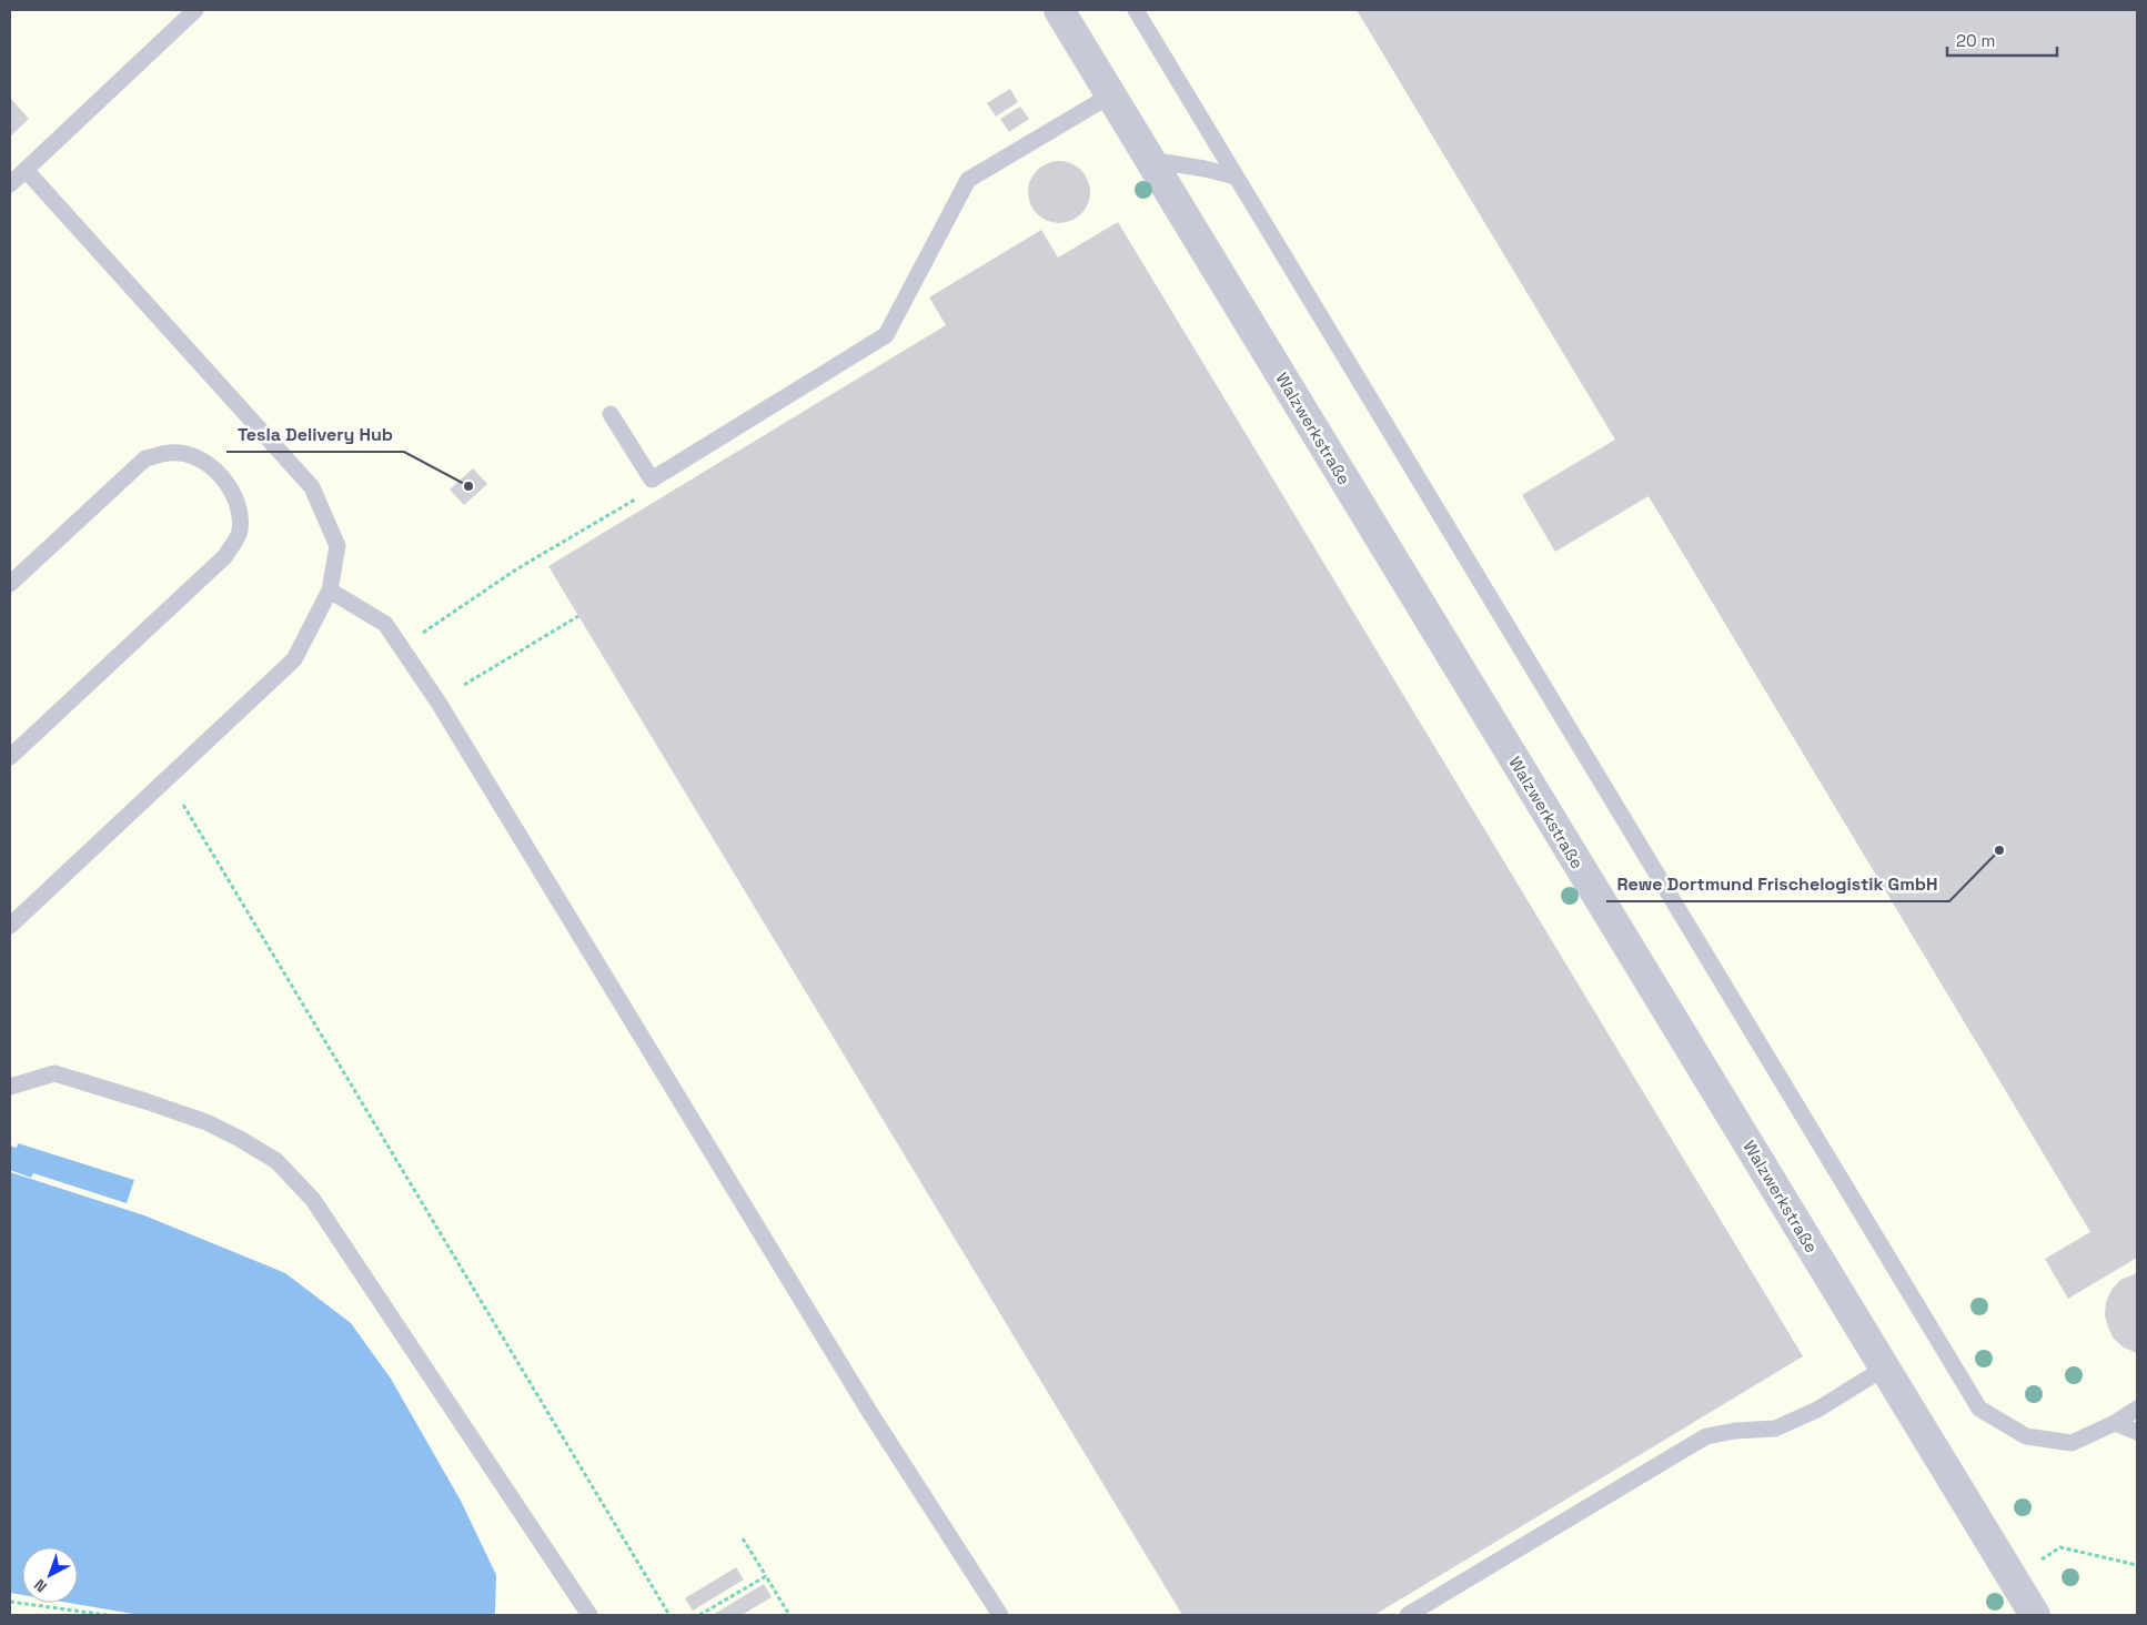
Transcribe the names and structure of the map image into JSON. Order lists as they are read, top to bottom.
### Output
{
  "streets": {
    "street": ["Walzwerkstraße"]
  },
  "places": ["Tesla Delivery Hub", "Rewe Dortmund Frischelogistik GmbH"],
  "scale_bar": "20 m",
  "north": "bottom left"
}
